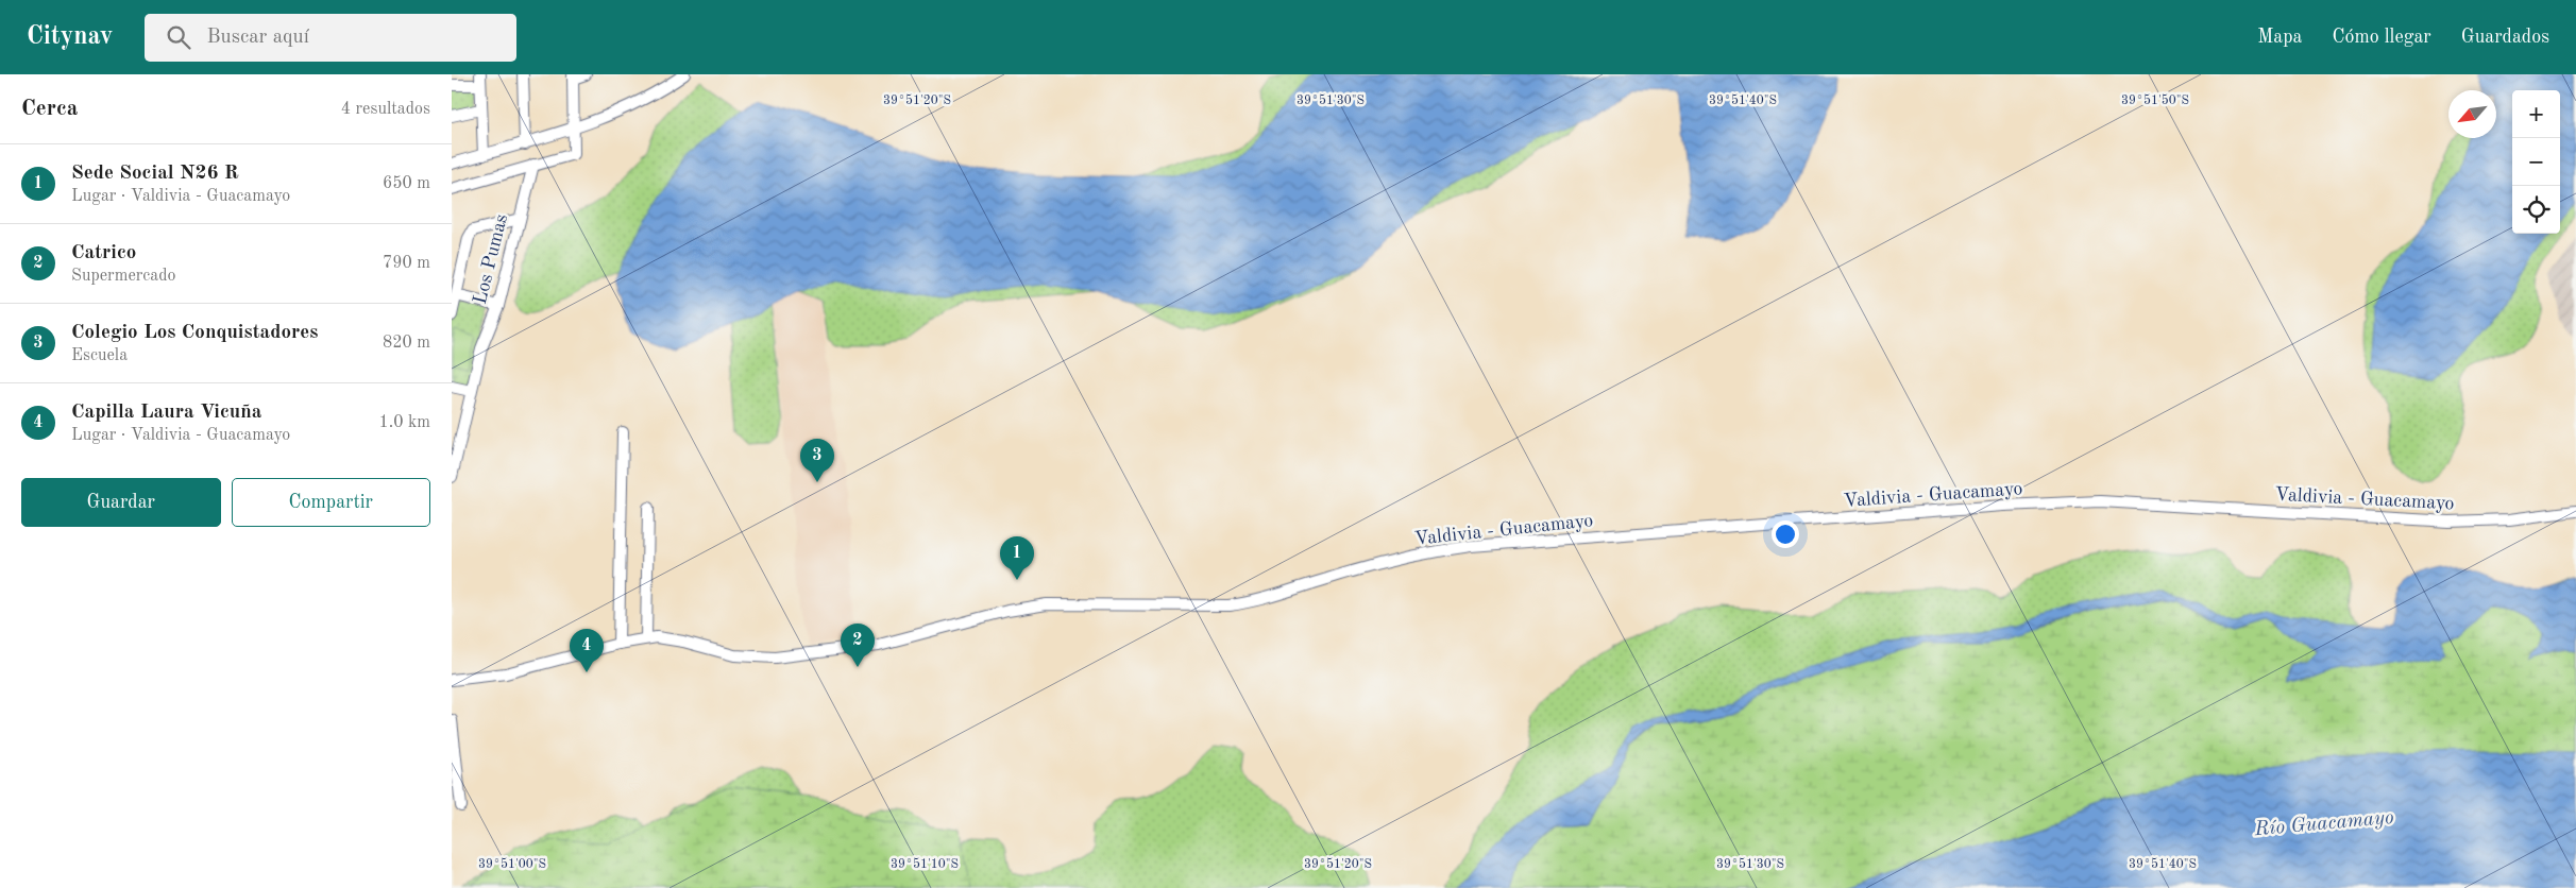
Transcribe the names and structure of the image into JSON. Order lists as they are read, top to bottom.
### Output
{
  "streets": {
    "street": ["Los Pumas", "Valdivia - Guacamayo"]
  },
  "water": ["Río Guacamayo"],
  "north": "bottom left",
  "page": {
    "header": "Citynav",
    "search": "Buscar aquí",
    "nav": ["Mapa", "Cómo llegar", "Guardados"],
    "heading": ["Cerca", "4 resultados"],
    "map_buttons": ["+", "−"],
    "list": [
      {
        "mark": "1",
        "name": "Sede Social N26 R",
        "note": "Lugar · Valdivia - Guacamayo",
        "value": "650 m"
      },
      {
        "mark": "2",
        "name": "Catrico",
        "note": "Supermercado",
        "value": "790 m"
      },
      {
        "mark": "3",
        "name": "Colegio Los Conquistadores",
        "note": "Escuela",
        "value": "820 m"
      },
      {
        "mark": "4",
        "name": "Capilla Laura Vicuña",
        "note": "Lugar · Valdivia - Guacamayo",
        "value": "1.0 km"
      }
    ],
    "pins": [
      "3",
      "1",
      "2",
      "4"
    ],
    "buttons": ["Guardar", "Compartir"]
  },
  "coordinates": [
    "39°51'20\"S",
    "39°51'30\"S",
    "39°51'40\"S",
    "39°51'50\"S",
    "39°51'00\"S",
    "39°51'10\"S"
  ]
}
